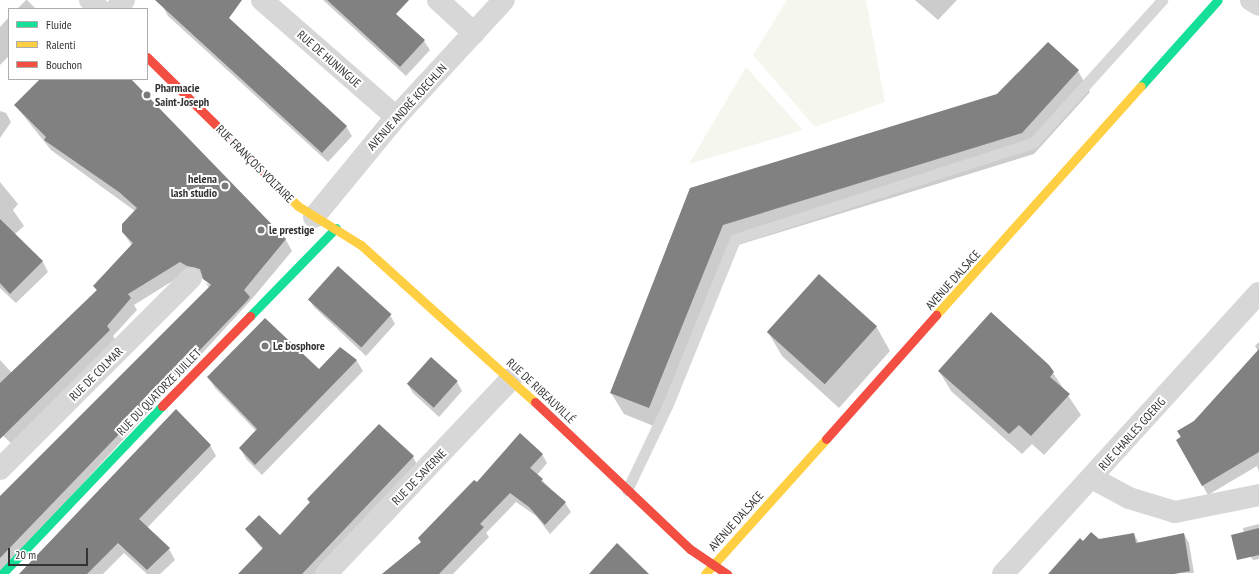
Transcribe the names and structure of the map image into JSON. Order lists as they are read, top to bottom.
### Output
{
  "streets": {
    "street": [
      "RUE DE HUNINGUE",
      "AVENUE ANDRÉ KOECHLIN",
      "RUE FRANÇOIS VOLTAIRE",
      "AVENUE D'ALSACE",
      "RUE DE COLMAR",
      "RUE DE RIBEAUVILLÉ",
      "RUE DU QUATORZE JUILLET",
      "RUE CHARLES GOERIG",
      "RUE DE SAVERNE"
    ]
  },
  "crossings": [
    ["RUE DE HUNINGUE", "AVENUE ANDRÉ KOECHLIN"],
    ["AVENUE ANDRÉ KOECHLIN", "RUE FRANÇOIS VOLTAIRE"],
    ["RUE FRANÇOIS VOLTAIRE", "RUE DE RIBEAUVILLÉ"],
    ["RUE FRANÇOIS VOLTAIRE", "RUE DU QUATORZE JUILLET"],
    ["AVENUE D'ALSACE", "RUE DE RIBEAUVILLÉ"],
    ["RUE DE RIBEAUVILLÉ", "RUE DU QUATORZE JUILLET"],
    ["RUE DE RIBEAUVILLÉ", "RUE DE SAVERNE"]
  ],
  "places": [
    "Pharmacie Saint-Joseph",
    "helena lash studio",
    "le prestige",
    "Le bosphore"
  ],
  "legend": ["Fluide", "Ralenti", "Bouchon"],
  "scale_bar": "20 m"
}
